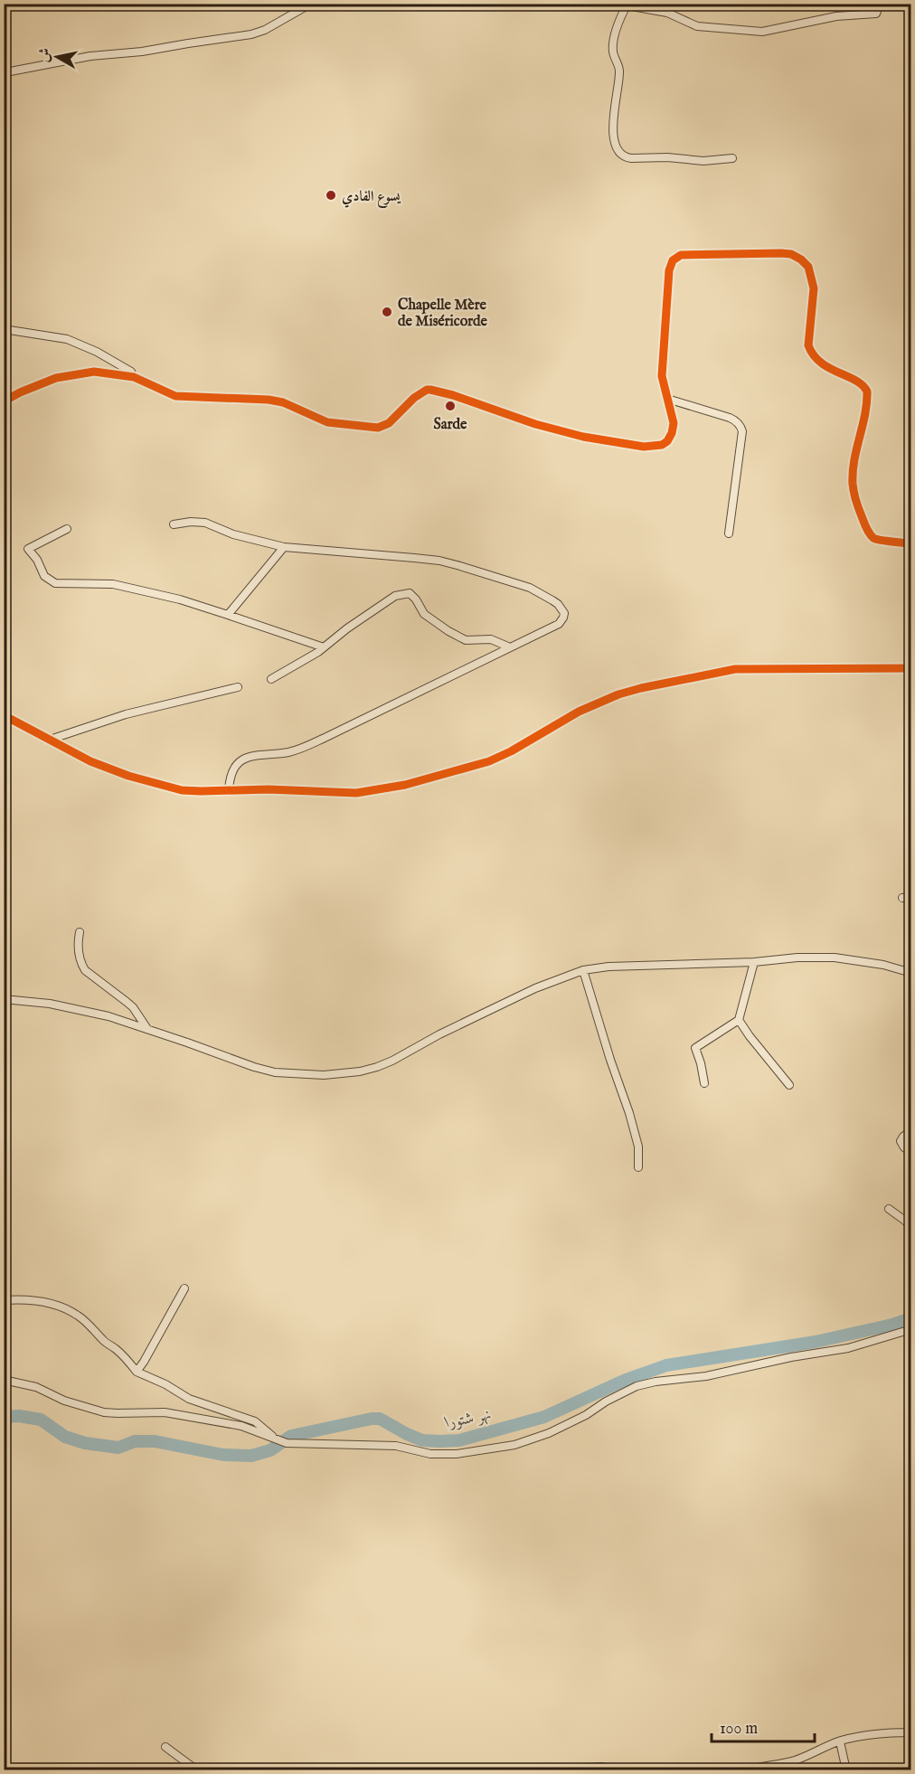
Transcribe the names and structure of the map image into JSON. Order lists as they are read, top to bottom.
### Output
{
  "water": ["نهر شتورا"],
  "places": ["يسوع الفادي", "Chapelle Mère de Miséricorde", "Sarde"],
  "scale_bar": "100 m",
  "north": "left"
}
